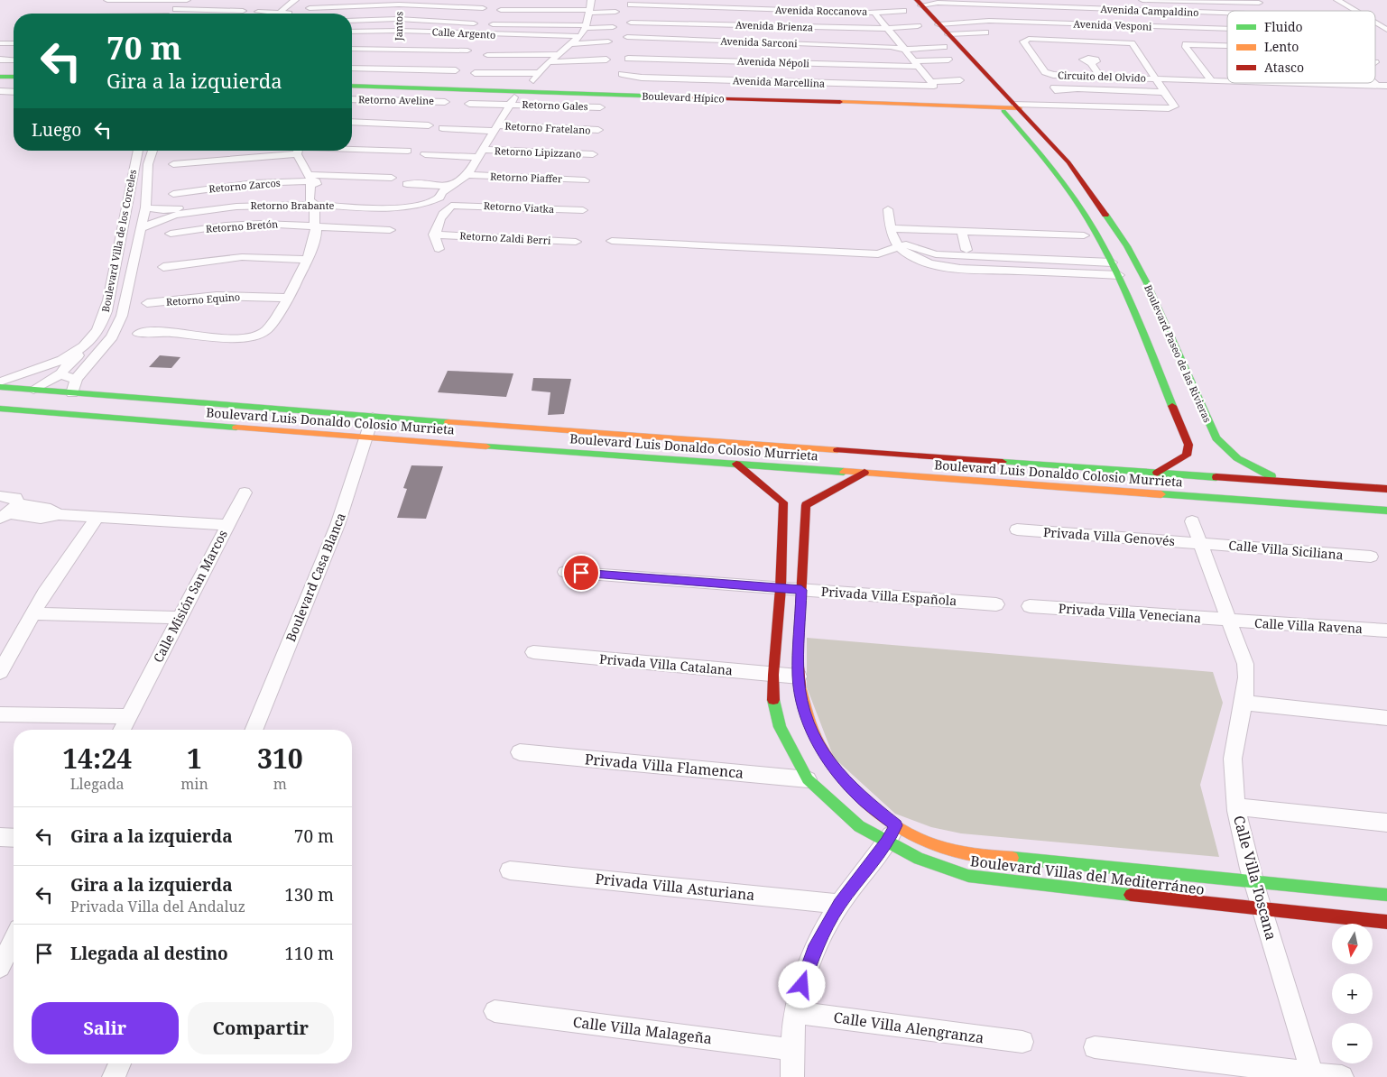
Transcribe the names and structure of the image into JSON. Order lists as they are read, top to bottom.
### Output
{
  "streets": {
    "street": [
      "Avenida Roccanova",
      "Avenida Campaldino",
      "Avenida Vesponi",
      "Jantos",
      "Avenida Brienza",
      "Calle Argento",
      "Avenida Sarconi",
      "Avenida Népoli",
      "Circuito del Olvido",
      "Avenida Marcellina",
      "Boulevard Hípico",
      "Retorno Aveline",
      "Retorno Gales",
      "Retorno Fratelano",
      "Retorno Lipizzano",
      "Retorno Piaffer",
      "Retorno Zarcos",
      "Retorno Brabante",
      "Retorno Viatka",
      "Retorno Bretón",
      "Retorno Zaldi Berri",
      "Boulevard Villa de los Corceles",
      "Retorno Equino",
      "Boulevard Paseo de las Rivieras",
      "Boulevard Luis Donaldo Colosio Murrieta",
      "Privada Villa Genovés",
      "Calle Villa Siciliana",
      "Boulevard Casa Blanca",
      "Calle Misión San Marcos",
      "Privada Villa Española",
      "Privada Villa Veneciana",
      "Calle Villa Ravena",
      "Privada Villa Catalana",
      "Privada Villa Flamenca",
      "Boulevard Villas del Mediterráneo",
      "Calle Villa Toscana",
      "Privada Villa Asturiana",
      "Calle Villa Alengranza",
      "Calle Villa Malageña"
    ]
  },
  "crossings": [
    ["Avenida Roccanova", "Boulevard Paseo de las Rivieras"],
    ["Avenida Campaldino", "Avenida Vesponi"],
    ["Avenida Campaldino", "Boulevard Paseo de las Rivieras"],
    ["Avenida Vesponi", "Avenida Sarconi"],
    ["Avenida Vesponi", "Boulevard Paseo de las Rivieras"],
    ["Jantos", "Calle Argento"],
    ["Avenida Brienza", "Boulevard Paseo de las Rivieras"],
    ["Avenida Sarconi", "Avenida Népoli"],
    ["Avenida Sarconi", "Boulevard Paseo de las Rivieras"],
    ["Avenida Népoli", "Avenida Marcellina"],
    ["Boulevard Hípico", "Retorno Gales"],
    ["Boulevard Hípico", "Retorno Brabante"],
    ["Boulevard Hípico", "Boulevard Paseo de las Rivieras"],
    ["Retorno Gales", "Retorno Brabante"],
    ["Retorno Fratelano", "Retorno Brabante"],
    ["Retorno Lipizzano", "Retorno Brabante"],
    ["Retorno Piaffer", "Retorno Brabante"],
    ["Retorno Brabante", "Boulevard Villa de los Corceles"],
    ["Boulevard Villa de los Corceles", "Boulevard Luis Donaldo Colosio Murrieta"],
    ["Boulevard Paseo de las Rivieras", "Boulevard Luis Donaldo Colosio Murrieta"],
    ["Boulevard Luis Donaldo Colosio Murrieta", "Boulevard Casa Blanca"],
    ["Privada Villa Genovés", "Calle Villa Siciliana"],
    ["Privada Villa Genovés", "Calle Villa Toscana"],
    ["Calle Villa Siciliana", "Calle Villa Toscana"],
    ["Privada Villa Española", "Boulevard Villas del Mediterráneo"],
    ["Privada Villa Veneciana", "Calle Villa Ravena"],
    ["Privada Villa Veneciana", "Calle Villa Toscana"],
    ["Calle Villa Ravena", "Calle Villa Toscana"],
    ["Privada Villa Catalana", "Boulevard Villas del Mediterráneo"],
    ["Privada Villa Flamenca", "Boulevard Villas del Mediterráneo"],
    ["Boulevard Villas del Mediterráneo", "Calle Villa Toscana"]
  ],
  "legend": ["Fluido", "Lento", "Atasco"],
  "north": "bottom",
  "page": {
    "turn": ["70 m", "Gira a la izquierda"],
    "then": "Luego",
    "eta": [
      "14:24",
      "Llegada",
      "1",
      "min",
      "310",
      "m"
    ],
    "list": [
      {
        "name": "Gira a la izquierda",
        "value": "70 m"
      },
      {
        "name": "Gira a la izquierda",
        "note": "Privada Villa del Andaluz",
        "value": "130 m"
      },
      {
        "name": "Llegada al destino",
        "value": "110 m"
      }
    ],
    "map_buttons": ["+", "−"],
    "buttons": ["Salir", "Compartir"]
  }
}
